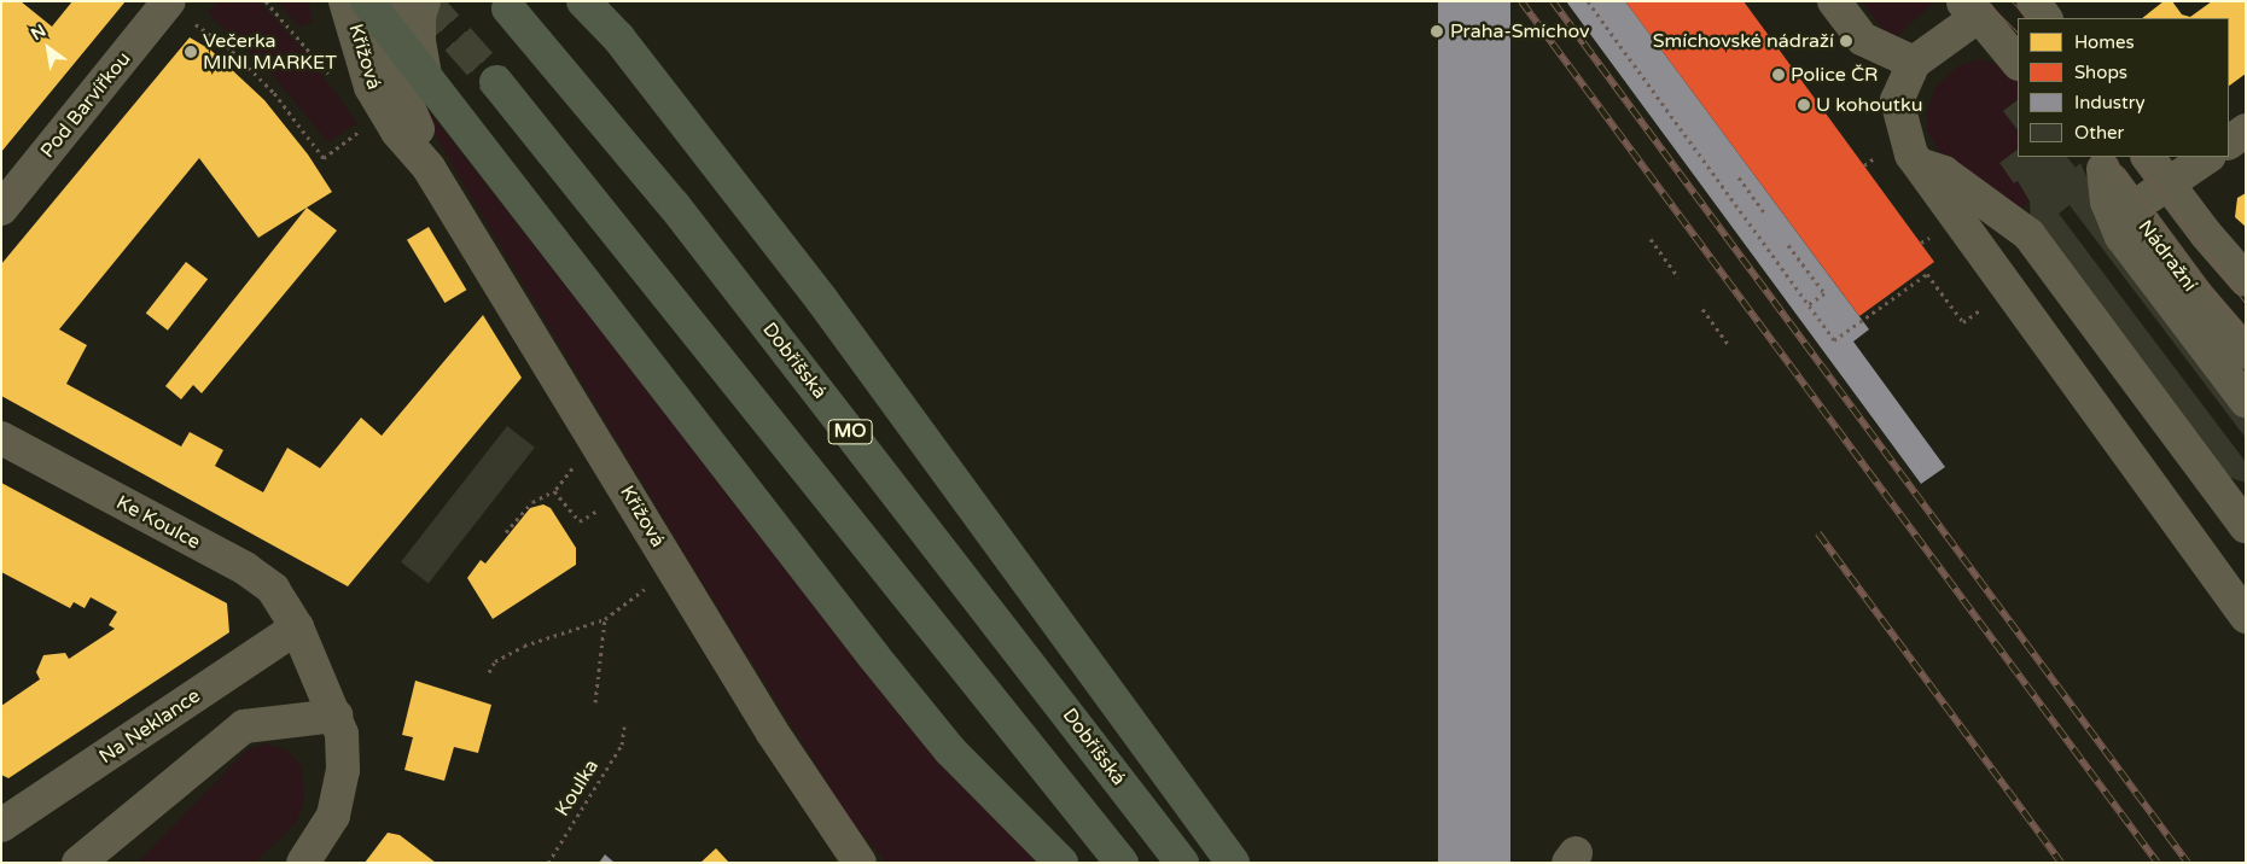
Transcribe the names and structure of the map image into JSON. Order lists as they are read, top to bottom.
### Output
{
  "streets": {
    "highway": ["Dobříšská", "MO"],
    "street": [
      "Křížová",
      "Pod Barvířkou",
      "Nádražní",
      "Ke Koulce",
      "Na Neklance"
    ],
    "path": ["Koulka"]
  },
  "crossings": [
    ["Ke Koulce", "Na Neklance"]
  ],
  "places": [
    "Praha-Smíchov",
    "Smíchovské nádraží",
    "Večerka MINI MARKET",
    "Police ČR",
    "U kohoutku"
  ],
  "legend": [
    "Homes",
    "Shops",
    "Industry",
    "Other"
  ],
  "north": "top left"
}
